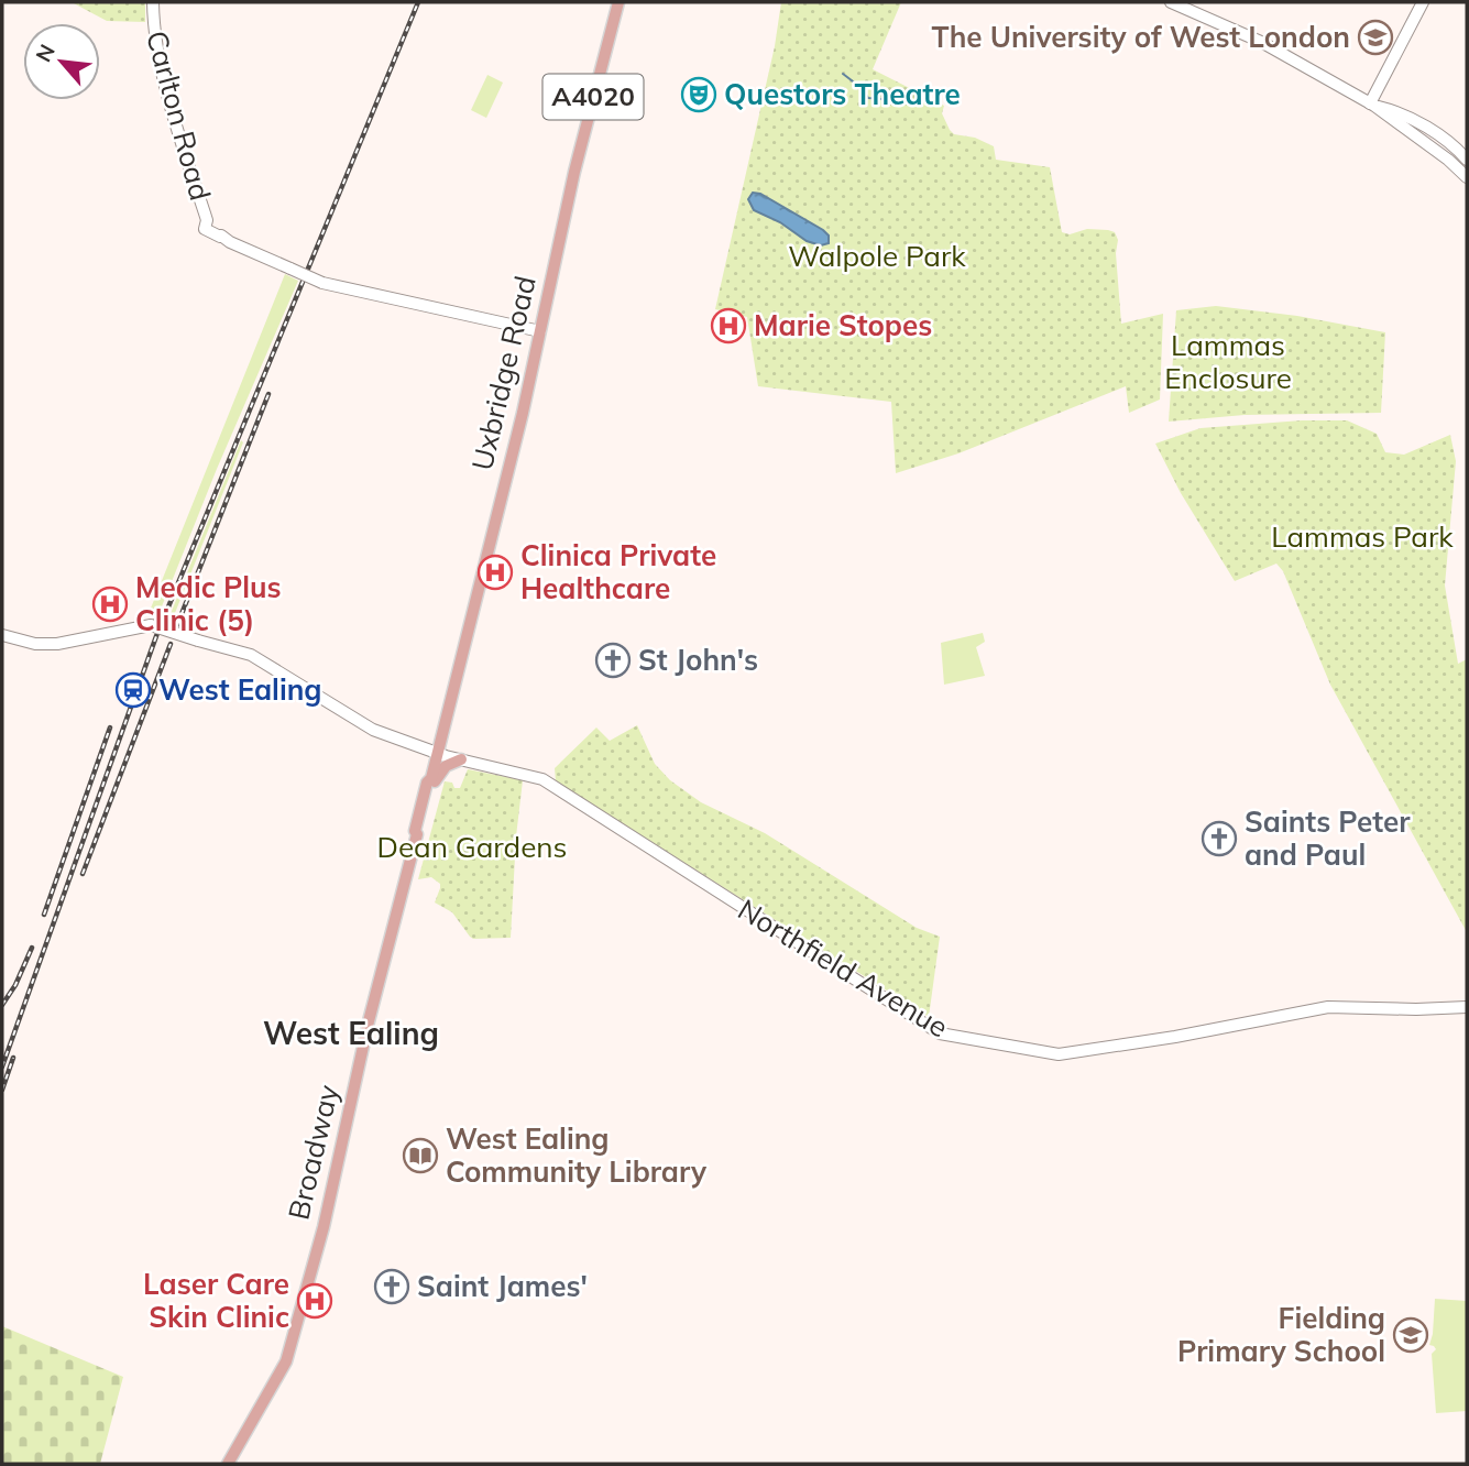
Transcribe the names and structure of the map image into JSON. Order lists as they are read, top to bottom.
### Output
{
  "streets": {
    "main road": [
      "A4020",
      "Carlton Road",
      "Uxbridge Road",
      "Northfield Avenue",
      "Broadway"
    ]
  },
  "crossings": [
    ["Carlton Road", "Uxbridge Road"],
    ["Uxbridge Road", "Northfield Avenue"],
    ["Uxbridge Road", "Broadway"],
    ["Northfield Avenue", "Broadway"]
  ],
  "districts": ["West Ealing"],
  "parks": [
    "Walpole Park",
    "Lammas Enclosure",
    "Lammas Park",
    "Dean Gardens"
  ],
  "places": {
    "school or university": ["The University of West London", "Fielding Primary School"],
    "theatre": ["Questors Theatre"],
    "hospital": [
      "Marie Stopes",
      "Clinica Private Healthcare",
      "Medic Plus Clinic (5)",
      "Laser Care Skin Clinic"
    ],
    "church": ["St John's", "Saints Peter and Paul", "Saint James'"],
    "station": ["West Ealing"],
    "library": ["West Ealing Community Library"]
  },
  "north": "top left"
}
